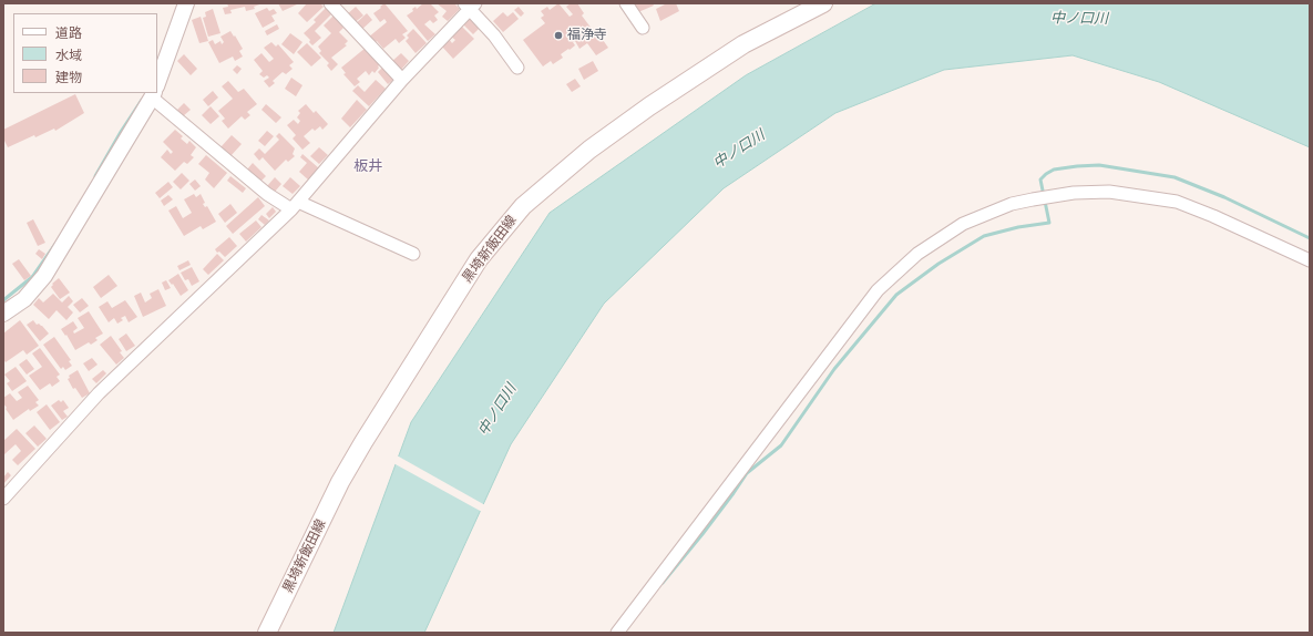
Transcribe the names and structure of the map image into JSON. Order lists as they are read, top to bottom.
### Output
{
  "streets": {
    "main road": ["黒埼新飯田線"]
  },
  "districts": ["板井"],
  "water": ["中ノ口川"],
  "places": ["福浄寺"],
  "legend": ["道路", "水域", "建物"]
}
